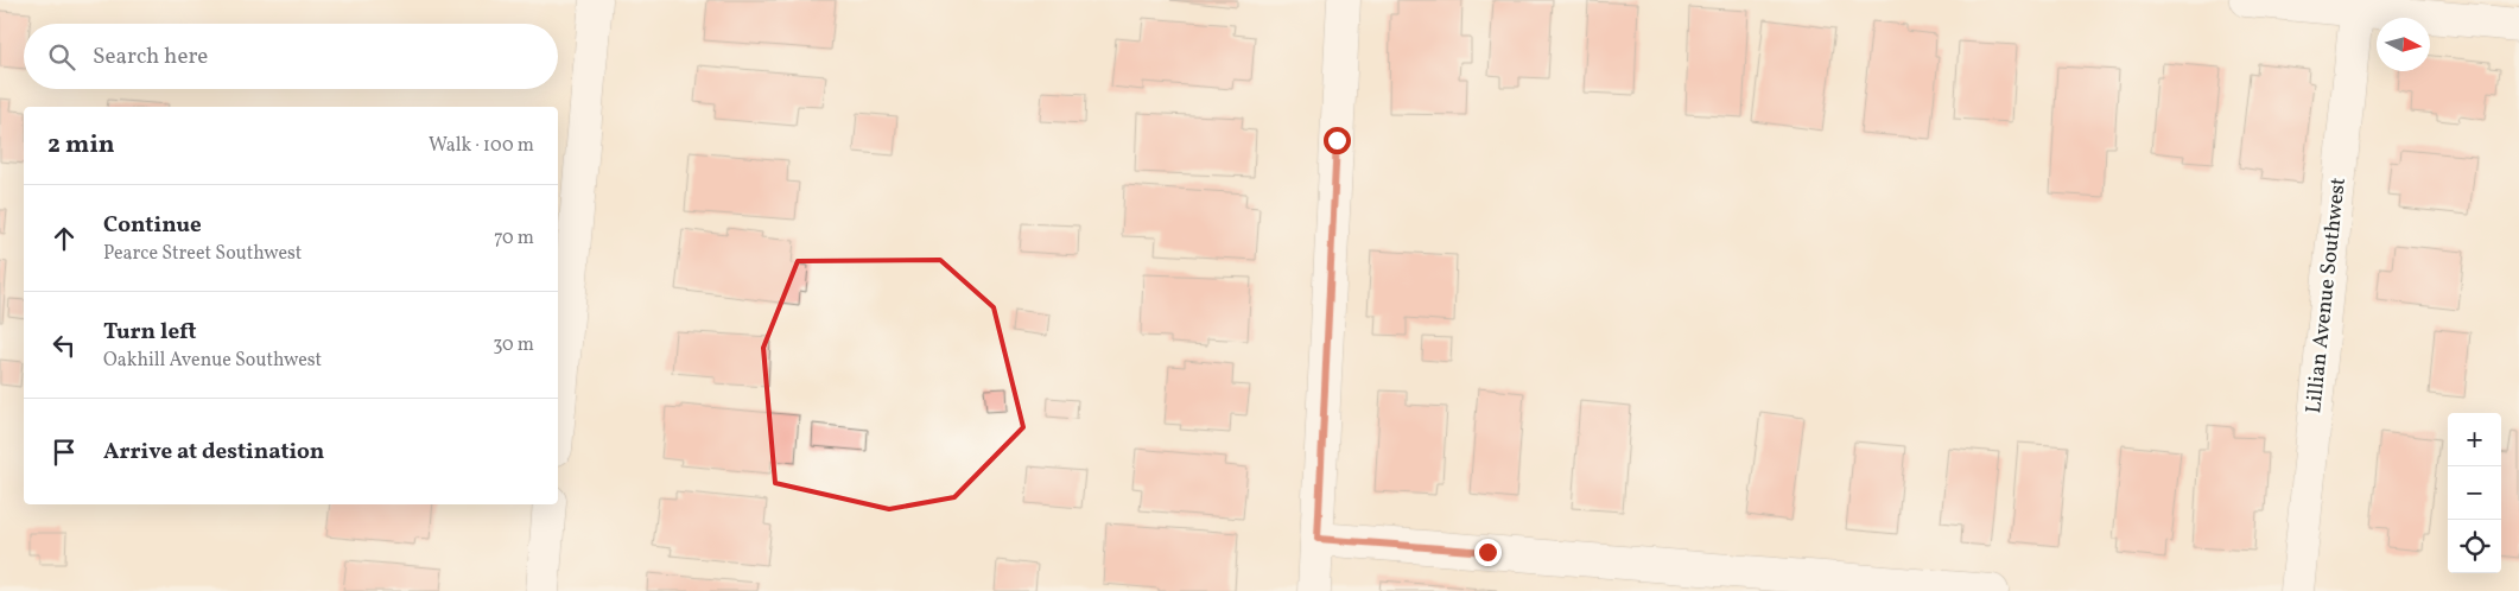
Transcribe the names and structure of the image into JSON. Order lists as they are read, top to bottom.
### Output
{
  "streets": {
    "street": ["Lillian Avenue Southwest"]
  },
  "north": "right",
  "page": {
    "search": "Search here",
    "heading": ["2 min", "Walk · 100 m"],
    "list": [
      ["Continue", "Pearce Street Southwest", "70 m"],
      ["Turn left", "Oakhill Avenue Southwest", "30 m"],
      "Arrive at destination"
    ],
    "map_buttons": ["+", "−"]
  }
}
